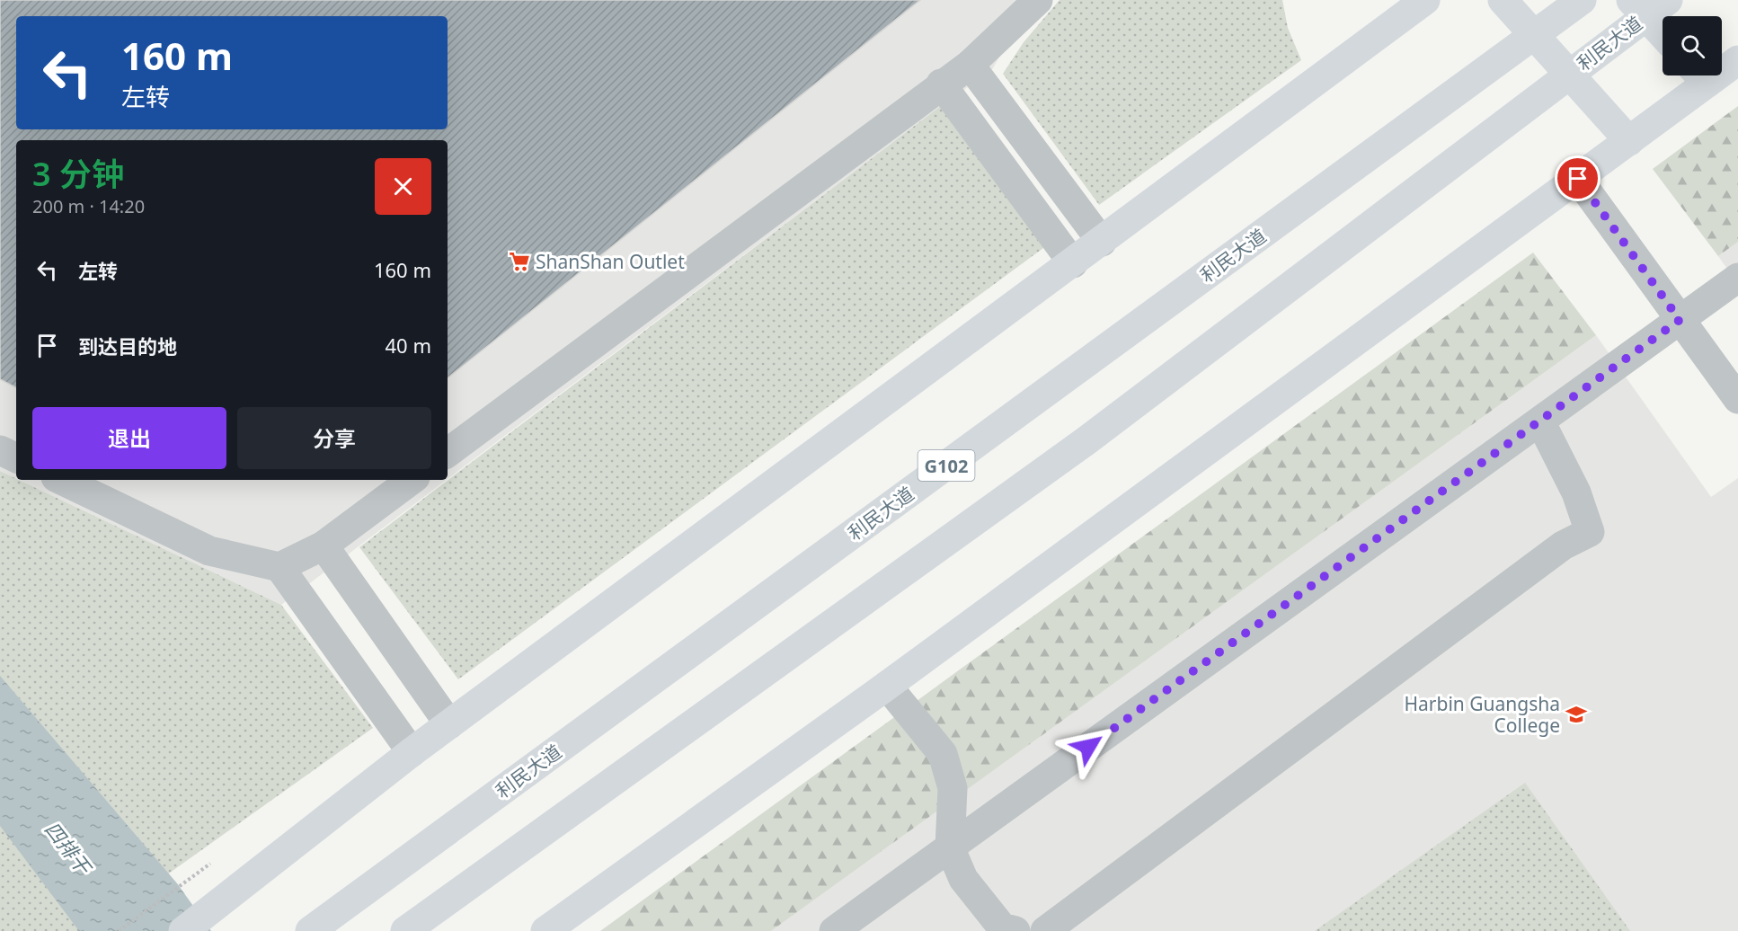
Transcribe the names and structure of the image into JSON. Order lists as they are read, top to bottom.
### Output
{
  "streets": {
    "main road": ["利民大道", "G102"]
  },
  "water": ["四排干"],
  "places": {
    "supermarket": ["ShanShan Outlet"],
    "school or university": ["Harbin Guangsha College"]
  },
  "page": {
    "turn": ["160 m", "左转"],
    "heading": ["3 分钟", "200 m · 14:20"],
    "list": [
      {
        "name": "左转",
        "value": "160 m"
      },
      {
        "name": "到达目的地",
        "value": "40 m"
      }
    ],
    "buttons": ["退出", "分享"]
  }
}
